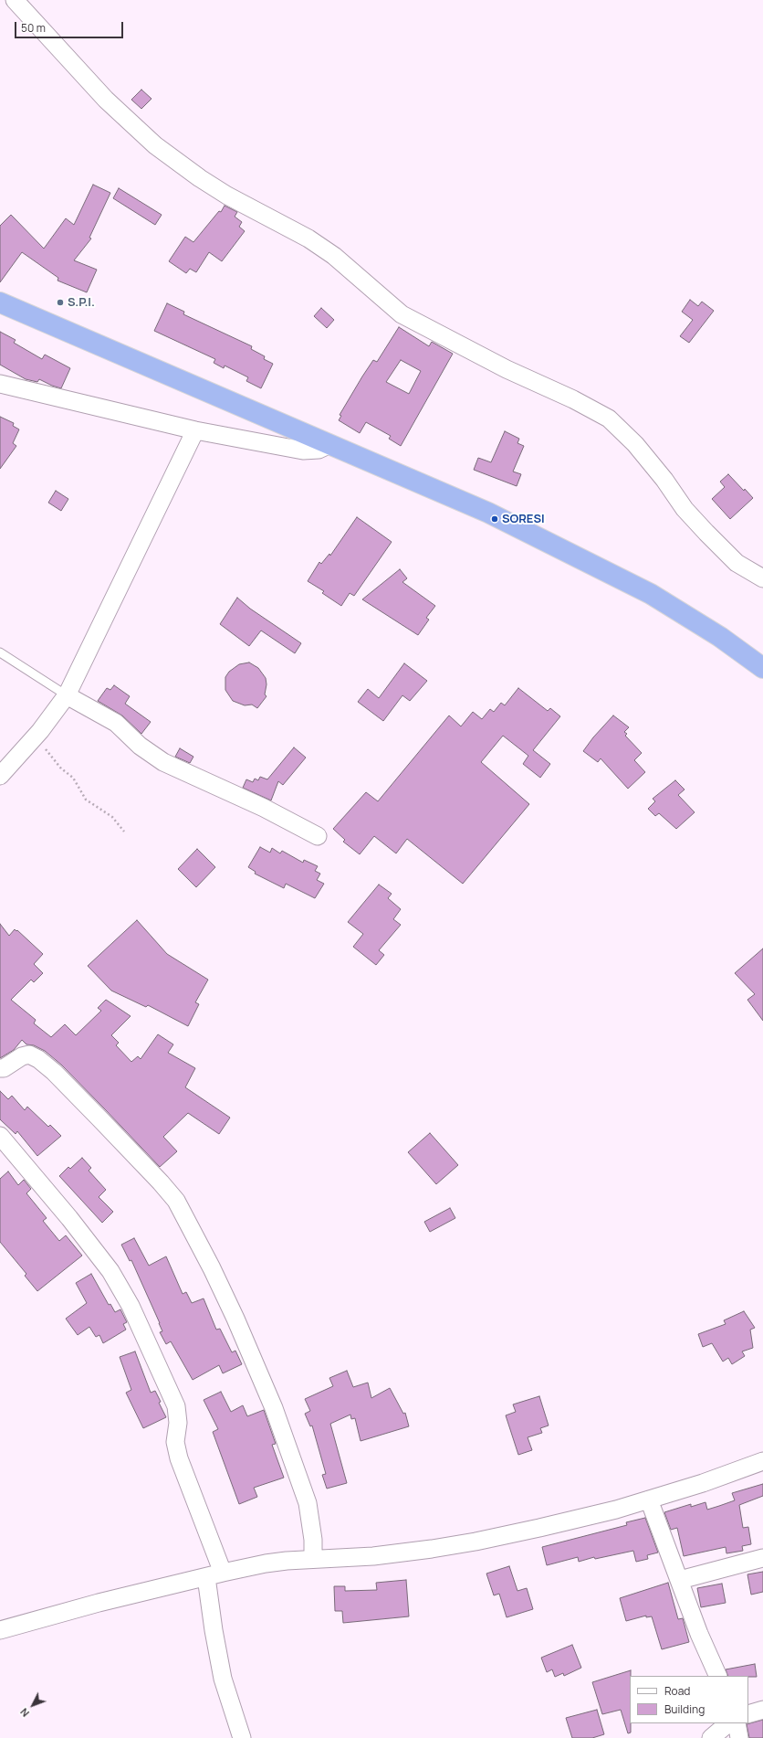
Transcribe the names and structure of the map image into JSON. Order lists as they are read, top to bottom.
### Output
{
  "places": ["S.P.I.", "SORESI"],
  "legend": ["Road", "Building"],
  "scale_bar": "50 m",
  "north": "bottom left"
}
